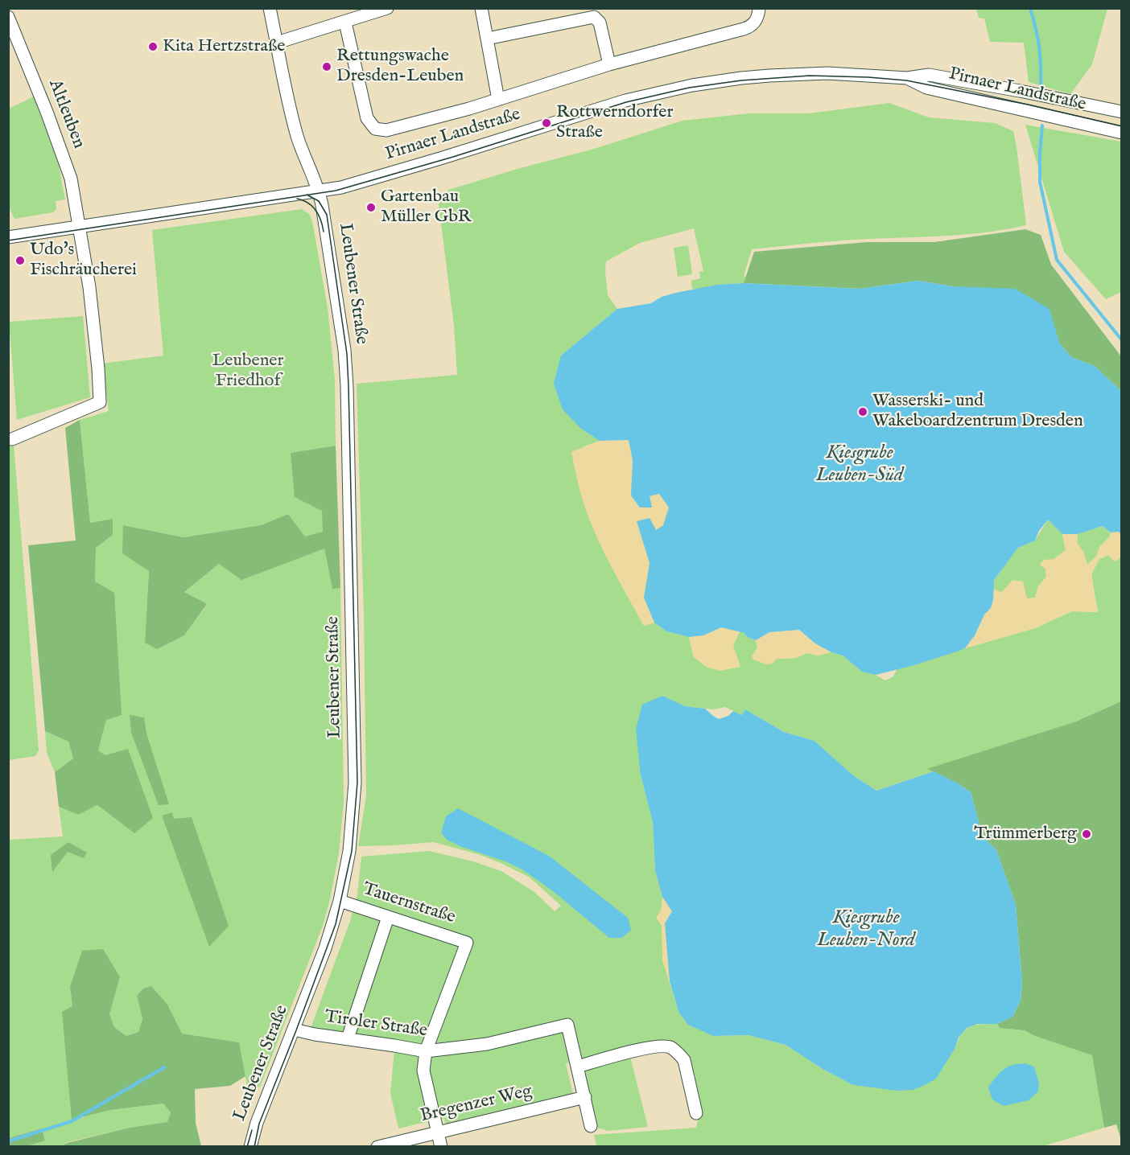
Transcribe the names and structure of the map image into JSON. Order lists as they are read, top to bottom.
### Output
{
  "streets": {
    "street": [
      "Pirnaer Landstraße",
      "Altleuben",
      "Leubener Straße",
      "Tauernstraße",
      "Tiroler Straße",
      "Bregenzer Weg"
    ]
  },
  "crossings": [
    ["Pirnaer Landstraße", "Altleuben"],
    ["Pirnaer Landstraße", "Leubener Straße"],
    ["Leubener Straße", "Tauernstraße"],
    ["Leubener Straße", "Tiroler Straße"],
    ["Tauernstraße", "Tiroler Straße"]
  ],
  "water": ["Kiesgrube Leuben-Süd", "Kiesgrube Leuben-Nord"],
  "parks": ["Leubener Friedhof"],
  "places": [
    "Kita Hertzstraße",
    "Rettungswache Dresden-Leuben",
    "Rottwerndorfer Straße",
    "Gartenbau Müller GbR",
    "Udo's Fischräucherei",
    "Wasserski- und Wakeboardzentrum Dresden",
    "Trümmerberg"
  ]
}
